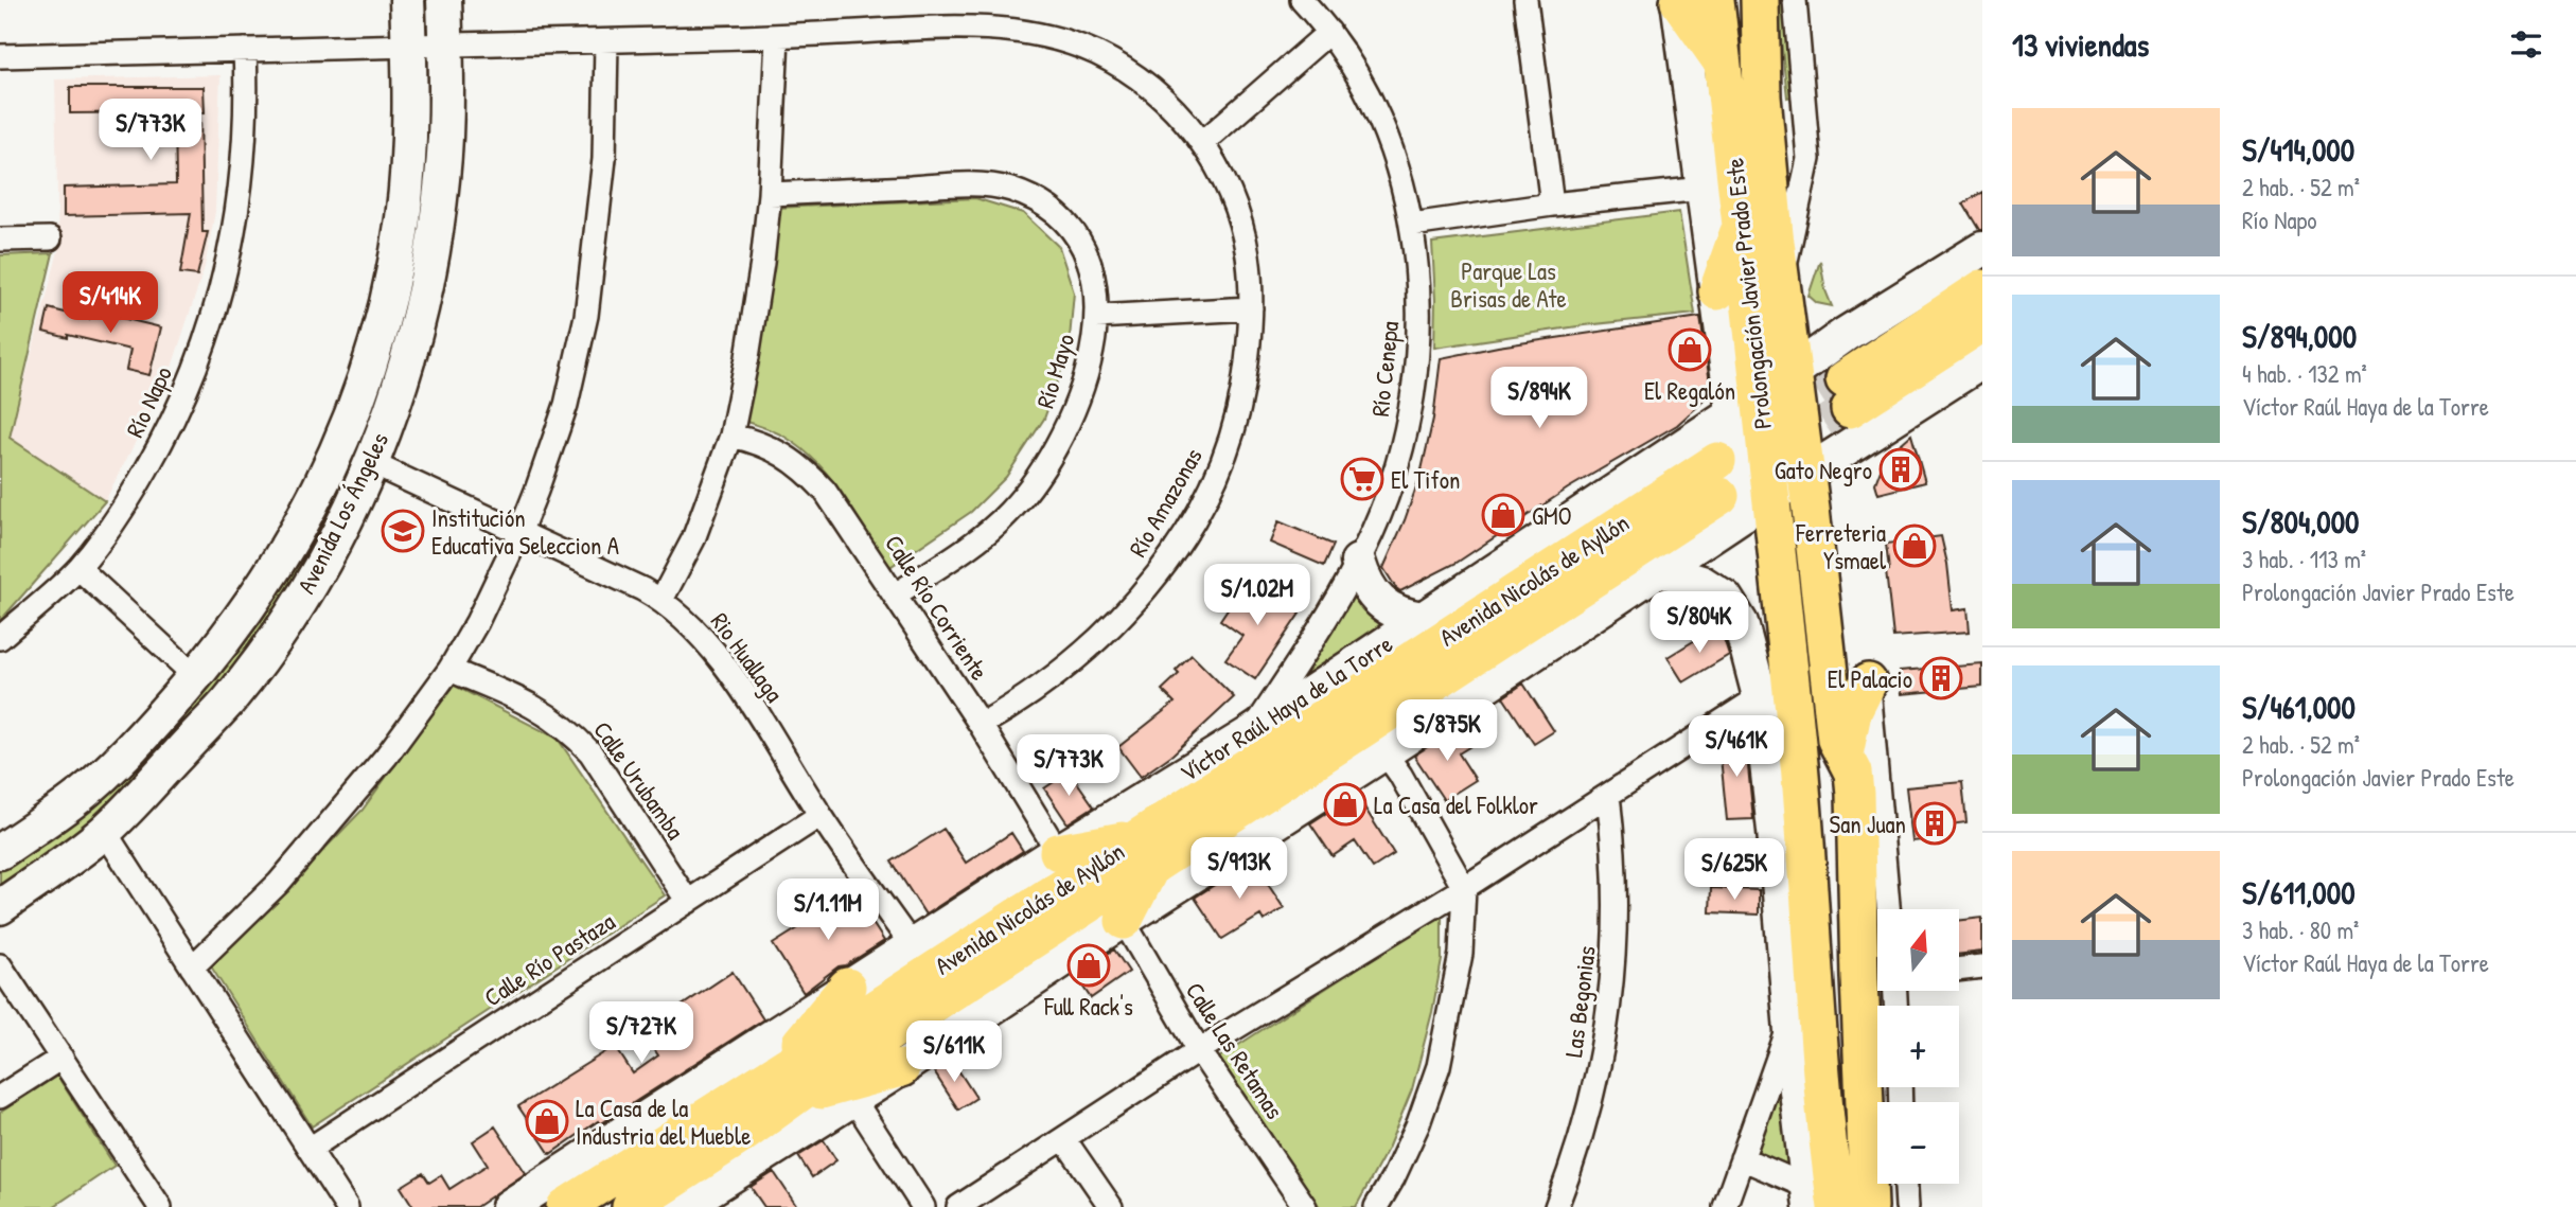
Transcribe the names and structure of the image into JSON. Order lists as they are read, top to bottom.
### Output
{
  "streets": {
    "main road": ["Prolongación Javier Prado Este", "Avenida Nicolás de Ayllón"],
    "street": [
      "Río Cenepa",
      "Río Mayo",
      "Río Napo",
      "Río Amazonas",
      "Avenida Los Ángeles",
      "Calle Río Corriente",
      "Rio Huallaga",
      "Víctor Raúl Haya de la Torre",
      "Calle Urubamba",
      "Calle Río Pastaza",
      "Las Begonias",
      "Calle Las Retamas"
    ]
  },
  "crossings": [
    ["Prolongación Javier Prado Este", "Avenida Nicolás de Ayllón"],
    ["Prolongación Javier Prado Este", "Víctor Raúl Haya de la Torre"],
    ["Río Cenepa", "Víctor Raúl Haya de la Torre"],
    ["Río Mayo", "Calle Río Corriente"],
    ["Río Napo", "Río Amazonas"],
    ["Río Amazonas", "Avenida Los Ángeles"],
    ["Río Amazonas", "Calle Río Corriente"],
    ["Avenida Los Ángeles", "Rio Huallaga"],
    ["Calle Río Corriente", "Víctor Raúl Haya de la Torre"],
    ["Rio Huallaga", "Víctor Raúl Haya de la Torre"],
    ["Rio Huallaga", "Calle Río Pastaza"],
    ["Calle Urubamba", "Calle Río Pastaza"]
  ],
  "parks": ["Parque Las Brisas de Ate"],
  "places": {
    "shop": [
      "El Regalón",
      "GMO",
      "Ferreteria Ysmael",
      "La Casa del Folklor",
      "Full Rack's",
      "La Casa de la Industria del Mueble"
    ],
    "building": ["Gato Negro", "El Palacio", "San Juan"],
    "supermarket": ["El Tifon"],
    "school or university": ["Institución Educativa Seleccion A"]
  },
  "north": "top",
  "page": {
    "heading": "13 viviendas",
    "list": [
      {
        "name": "S/414,000",
        "note": "2 hab. · 52 m² · Río Napo"
      },
      {
        "name": "S/894,000",
        "note": "4 hab. · 132 m² · Víctor Raúl Haya de la Torre"
      },
      {
        "name": "S/804,000",
        "note": "3 hab. · 113 m² · Prolongación Javier Prado Este"
      },
      {
        "name": "S/461,000",
        "note": "2 hab. · 52 m² · Prolongación Javier Prado Este"
      },
      {
        "name": "S/611,000",
        "note": "3 hab. · 80 m² · Víctor Raúl Haya de la Torre"
      }
    ],
    "price": [
      "S/773K",
      "S/414K",
      "S/894K",
      "S/1.02M",
      "S/804K",
      "S/875K",
      "S/461K",
      "S/773K",
      "S/913K",
      "S/625K",
      "S/1.11M",
      "S/727K",
      "S/611K"
    ],
    "map_buttons": ["+", "−"]
  }
}
